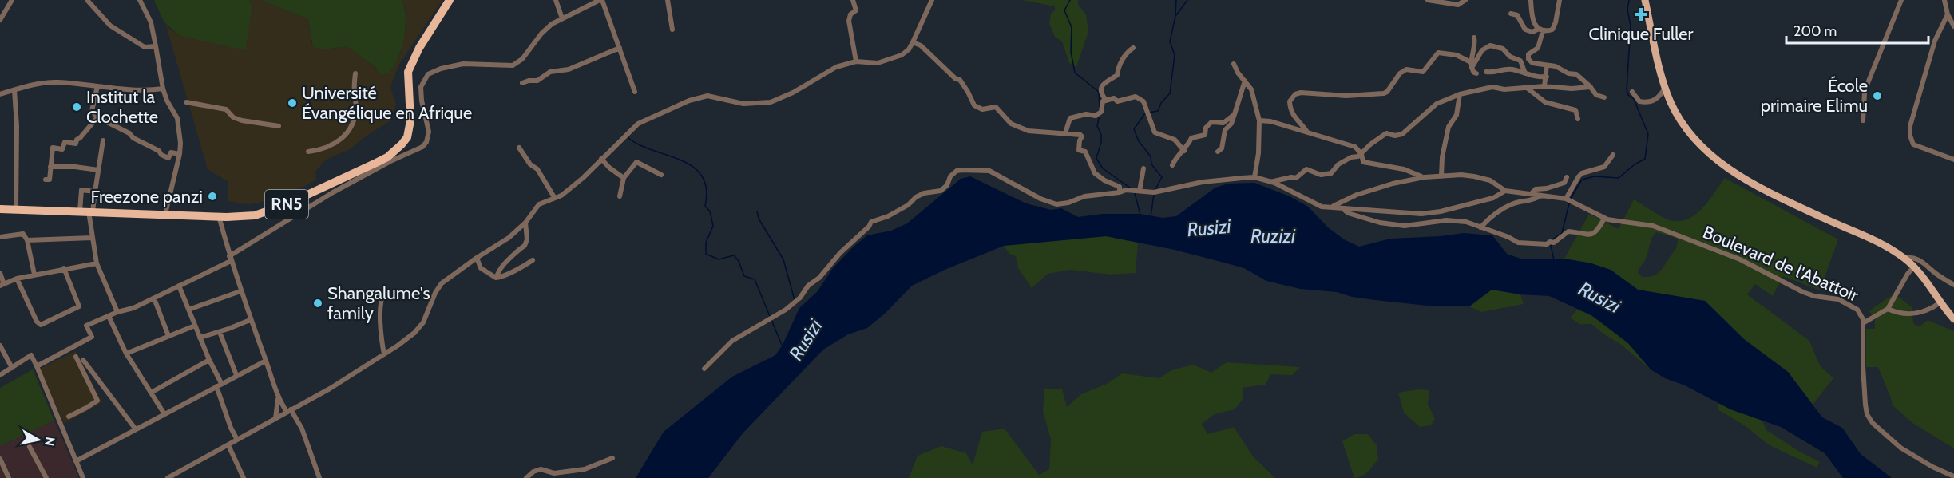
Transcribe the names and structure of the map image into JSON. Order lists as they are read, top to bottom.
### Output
{
  "streets": {
    "highway": ["RN5"],
    "street": ["Boulevard de l'Abattoir"]
  },
  "water": ["Rusizi", "Ruzizi"],
  "places": {
    "health": ["Clinique Fuller"],
    "other": [
      "École primaire Elimu",
      "Université Évangélique en Afrique",
      "Institut la Clochette",
      "Freezone panzi",
      "Shangalume's family"
    ]
  },
  "scale_bar": "200 m",
  "north": "right"
}
